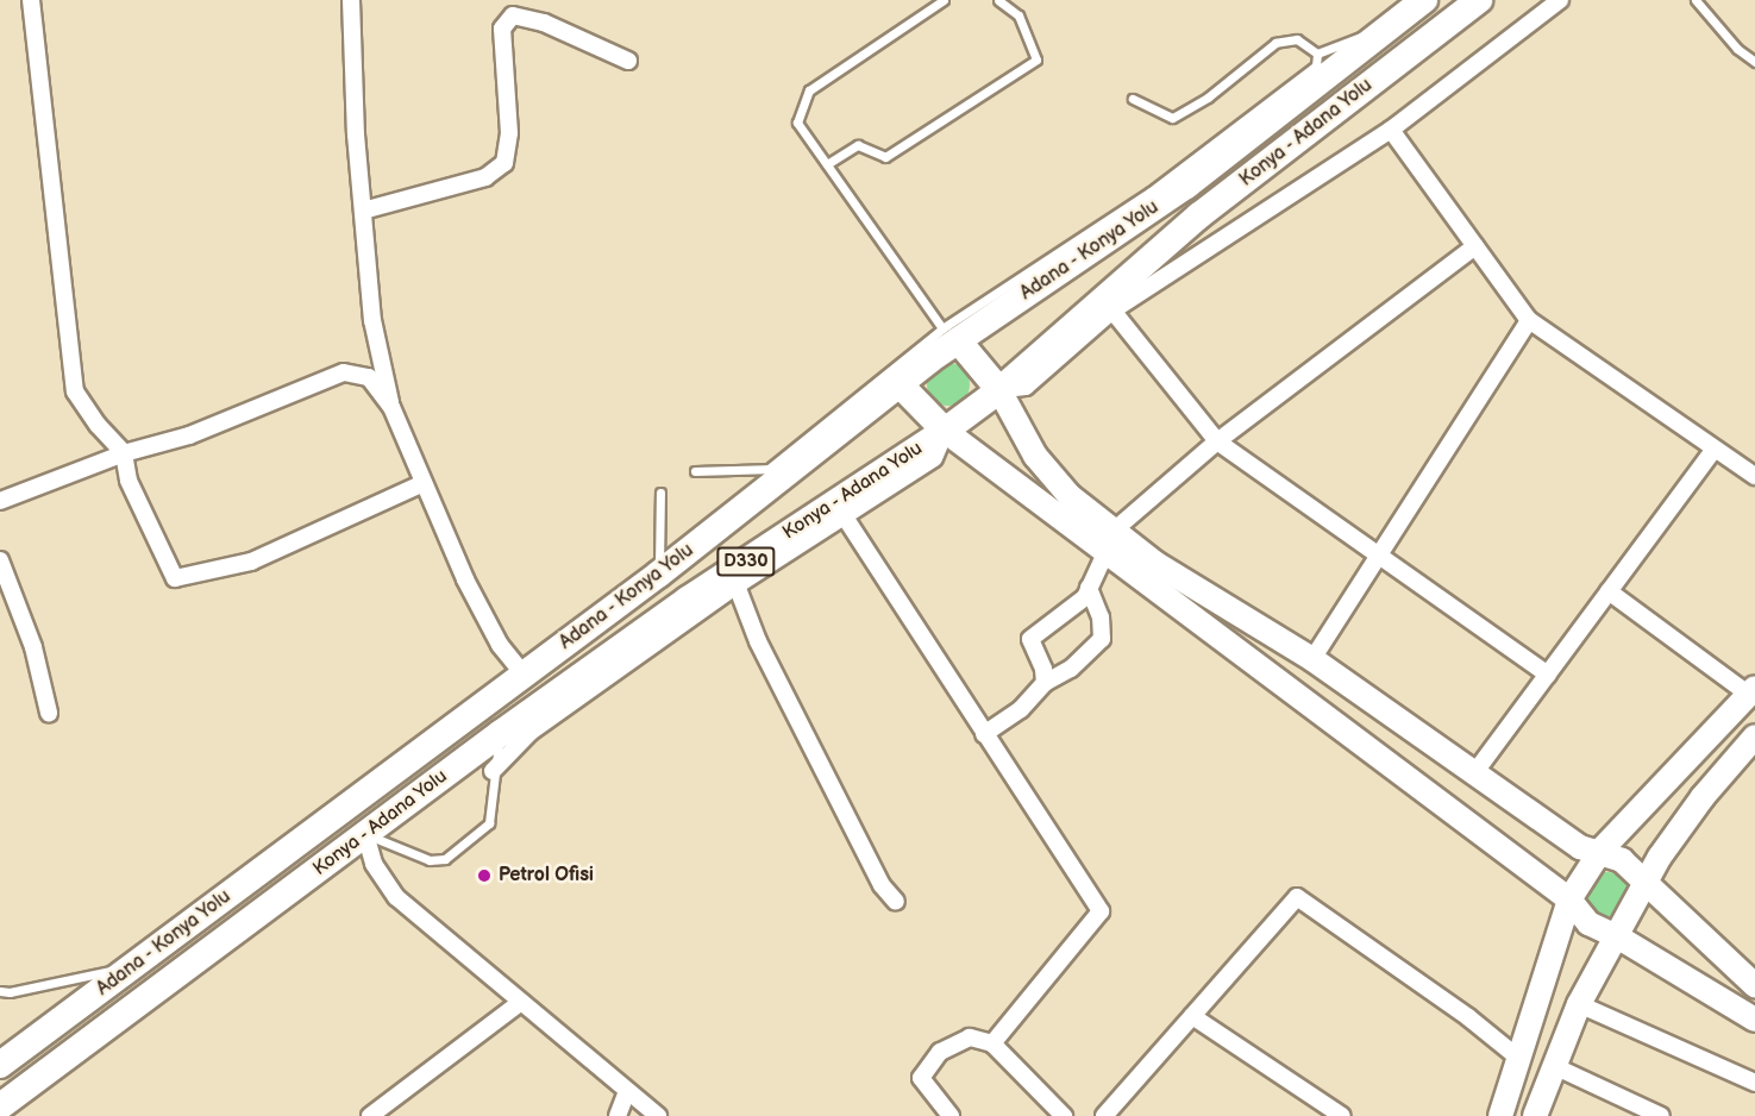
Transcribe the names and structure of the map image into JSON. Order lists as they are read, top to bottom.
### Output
{
  "streets": {
    "highway": ["Konya - Adana Yolu", "Adana - Konya Yolu", "D330"]
  },
  "places": ["Petrol Ofisi"]
}
